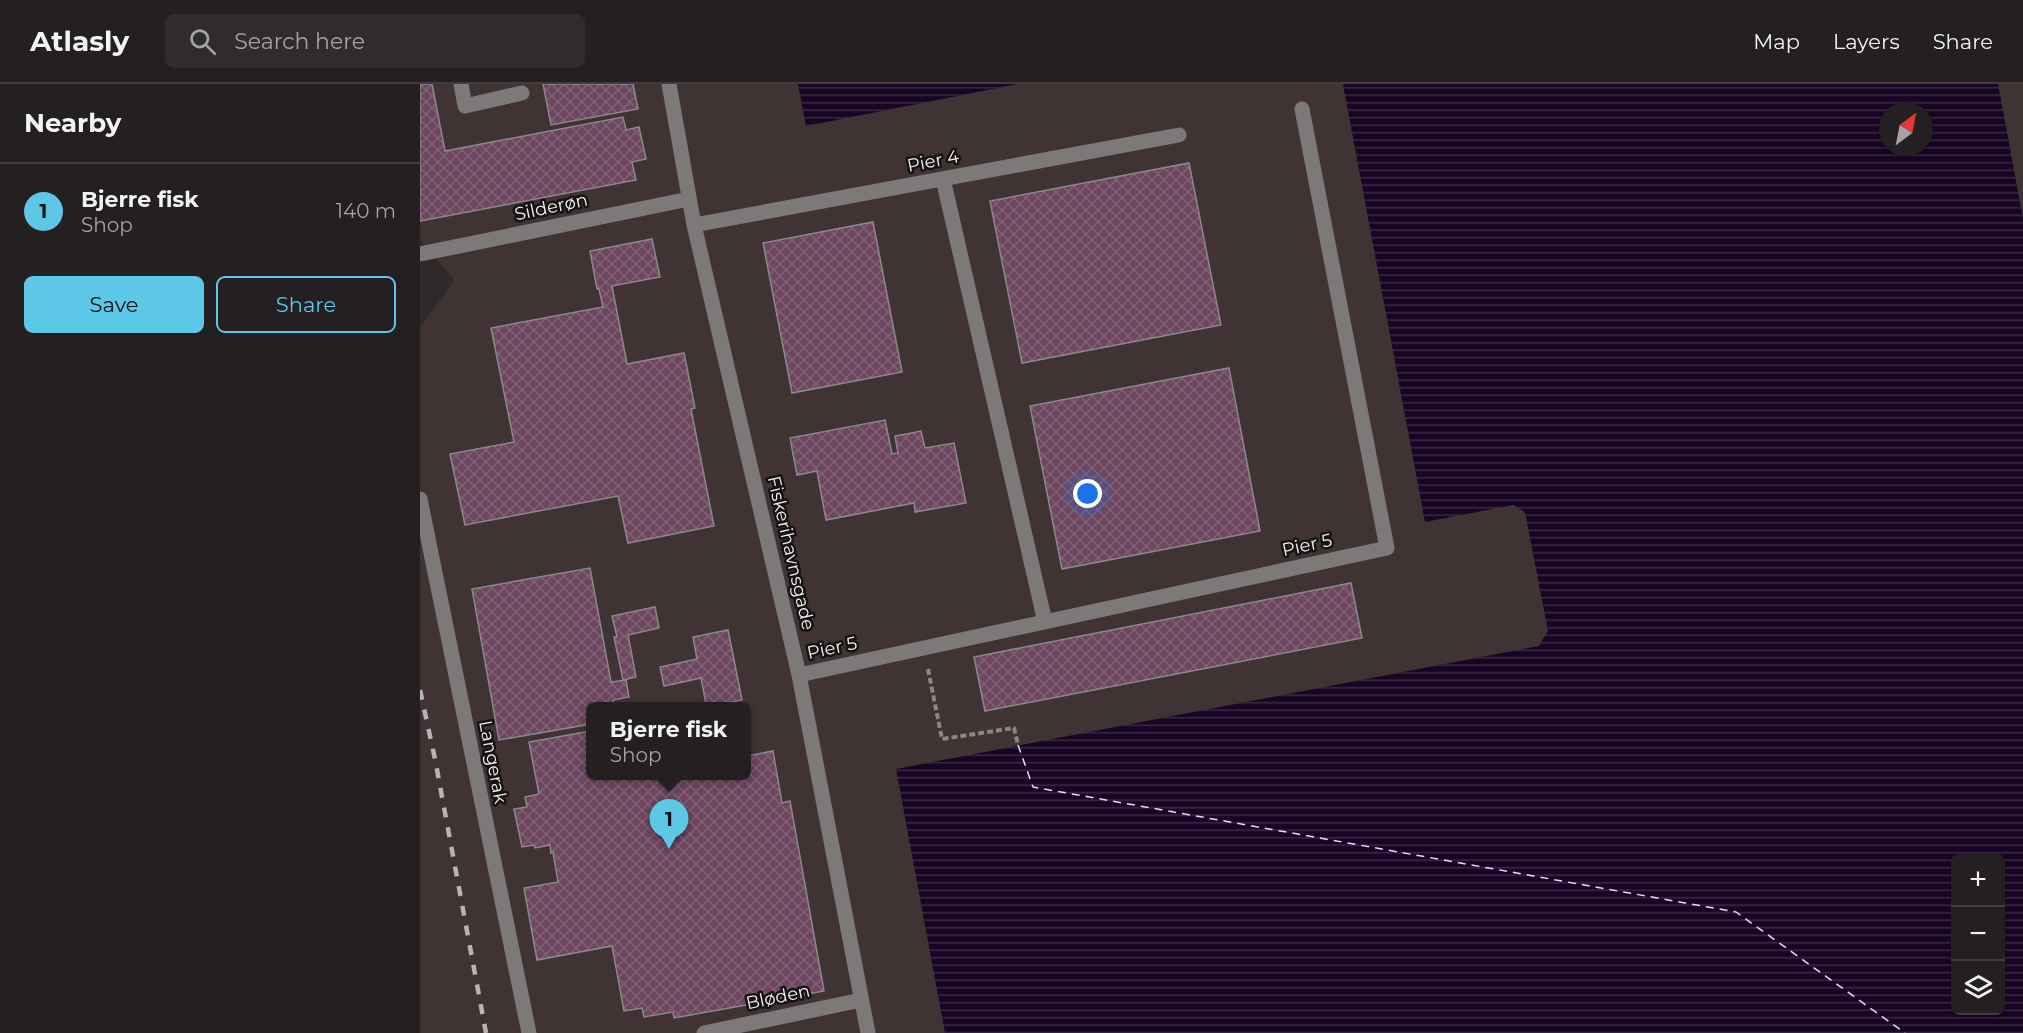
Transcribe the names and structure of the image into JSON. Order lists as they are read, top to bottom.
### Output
{
  "streets": {
    "street": [
      "Pier 4",
      "Silderøn",
      "Pier 5",
      "Fiskerihavnsgade",
      "Langerak",
      "Bløden"
    ]
  },
  "crossings": [
    ["Pier 4", "Fiskerihavnsgade"],
    ["Silderøn", "Fiskerihavnsgade"],
    ["Pier 5", "Fiskerihavnsgade"],
    ["Fiskerihavnsgade", "Bløden"]
  ],
  "north": "top right",
  "page": {
    "header": "Atlasly",
    "search": "Search here",
    "nav": ["Map", "Layers", "Share"],
    "heading": "Nearby",
    "list": [
      {
        "mark": "1",
        "name": "Bjerre fisk",
        "note": "Shop",
        "value": "140 m"
      }
    ],
    "buttons": ["Save", "Share"],
    "popup": ["Bjerre fisk", "Shop"],
    "pins": "1",
    "map_buttons": ["+", "−"]
  }
}
